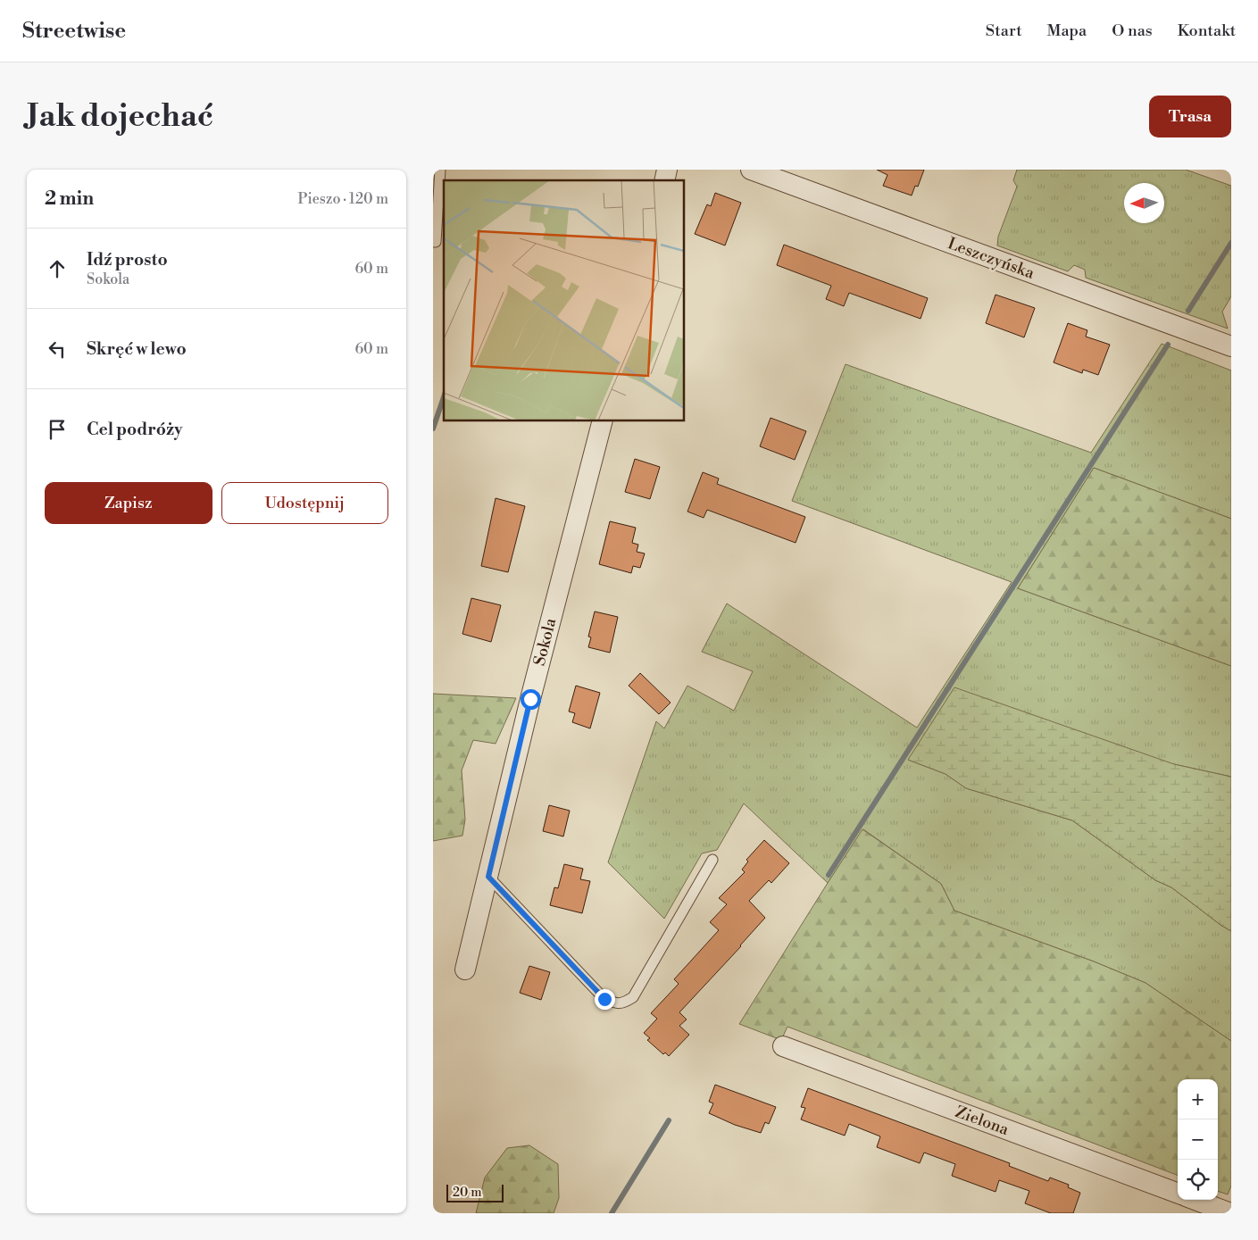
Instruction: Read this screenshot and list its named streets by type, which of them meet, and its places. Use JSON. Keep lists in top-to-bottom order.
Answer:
{
  "streets": {
    "street": ["Leszczyńska", "Sokola", "Zielona"]
  },
  "scale_bar": "20 m",
  "north": "left",
  "page": {
    "header": "Streetwise",
    "nav": [
      "Start",
      "Mapa",
      "O nas",
      "Kontakt"
    ],
    "buttons": [
      "Trasa",
      ["Zapisz", "Udostępnij"]
    ],
    "title": "Jak dojechać",
    "heading": ["2 min", "Pieszo · 120 m"],
    "list": [
      ["Idź prosto", "Sokola", "60 m"],
      ["Skręć w lewo", "60 m"],
      "Cel podróży"
    ],
    "map_buttons": ["+", "−"],
    "scale": "20 m"
  }
}
